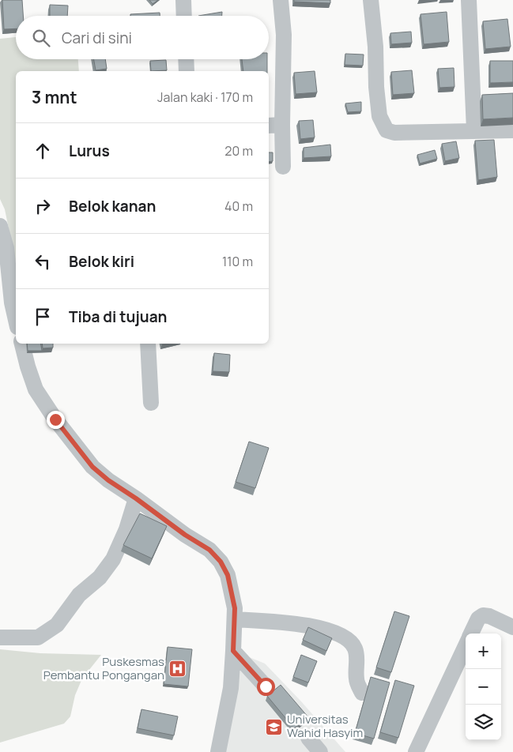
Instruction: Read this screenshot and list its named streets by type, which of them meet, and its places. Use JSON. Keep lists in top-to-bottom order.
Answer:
{
  "places": {
    "hospital": ["Puskesmas Pembantu Pongangan"],
    "school or university": ["Universitas Wahid Hasyim"]
  },
  "page": {
    "search": "Cari di sini",
    "heading": ["3 mnt", "Jalan kaki · 170 m"],
    "list": [
      ["Lurus", "20 m"],
      ["Belok kanan", "40 m"],
      ["Belok kiri", "110 m"],
      "Tiba di tujuan"
    ],
    "map_buttons": ["+", "−"]
  }
}
